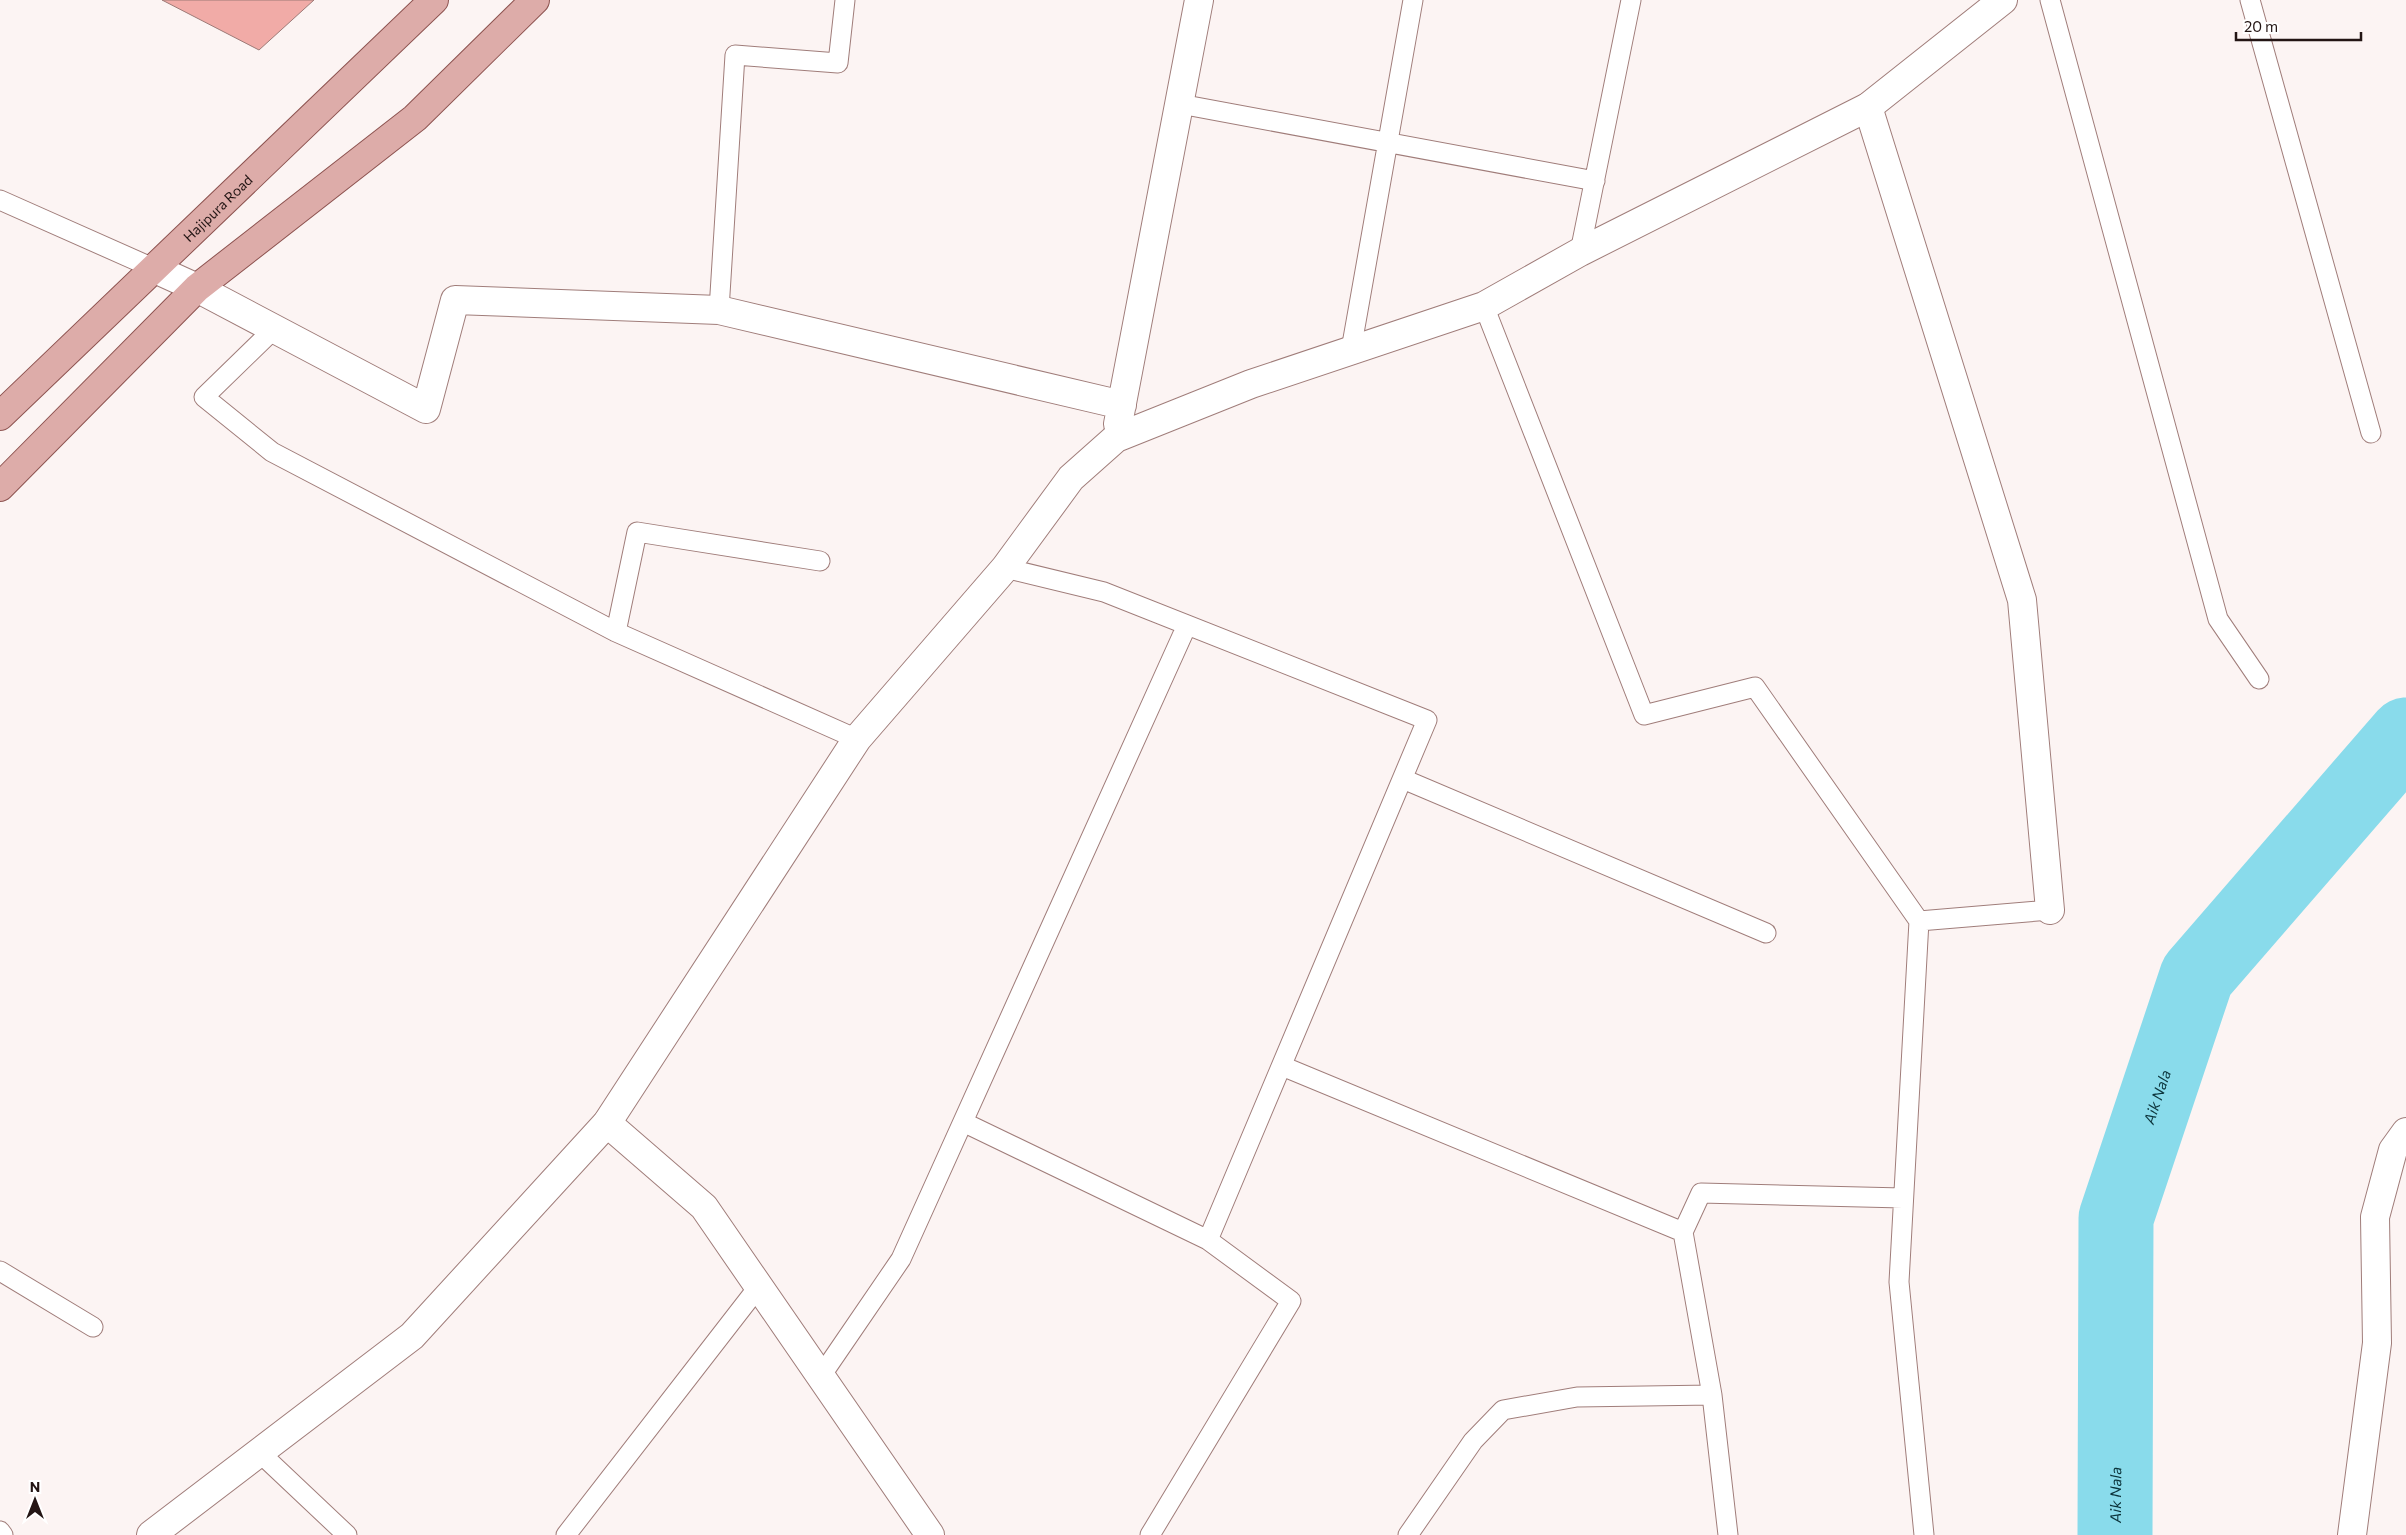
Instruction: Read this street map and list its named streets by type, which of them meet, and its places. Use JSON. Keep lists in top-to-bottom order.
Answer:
{
  "streets": {
    "main road": ["Hajipura Road"]
  },
  "water": ["Aik Nala"],
  "scale_bar": "20 m",
  "north": "top"
}
